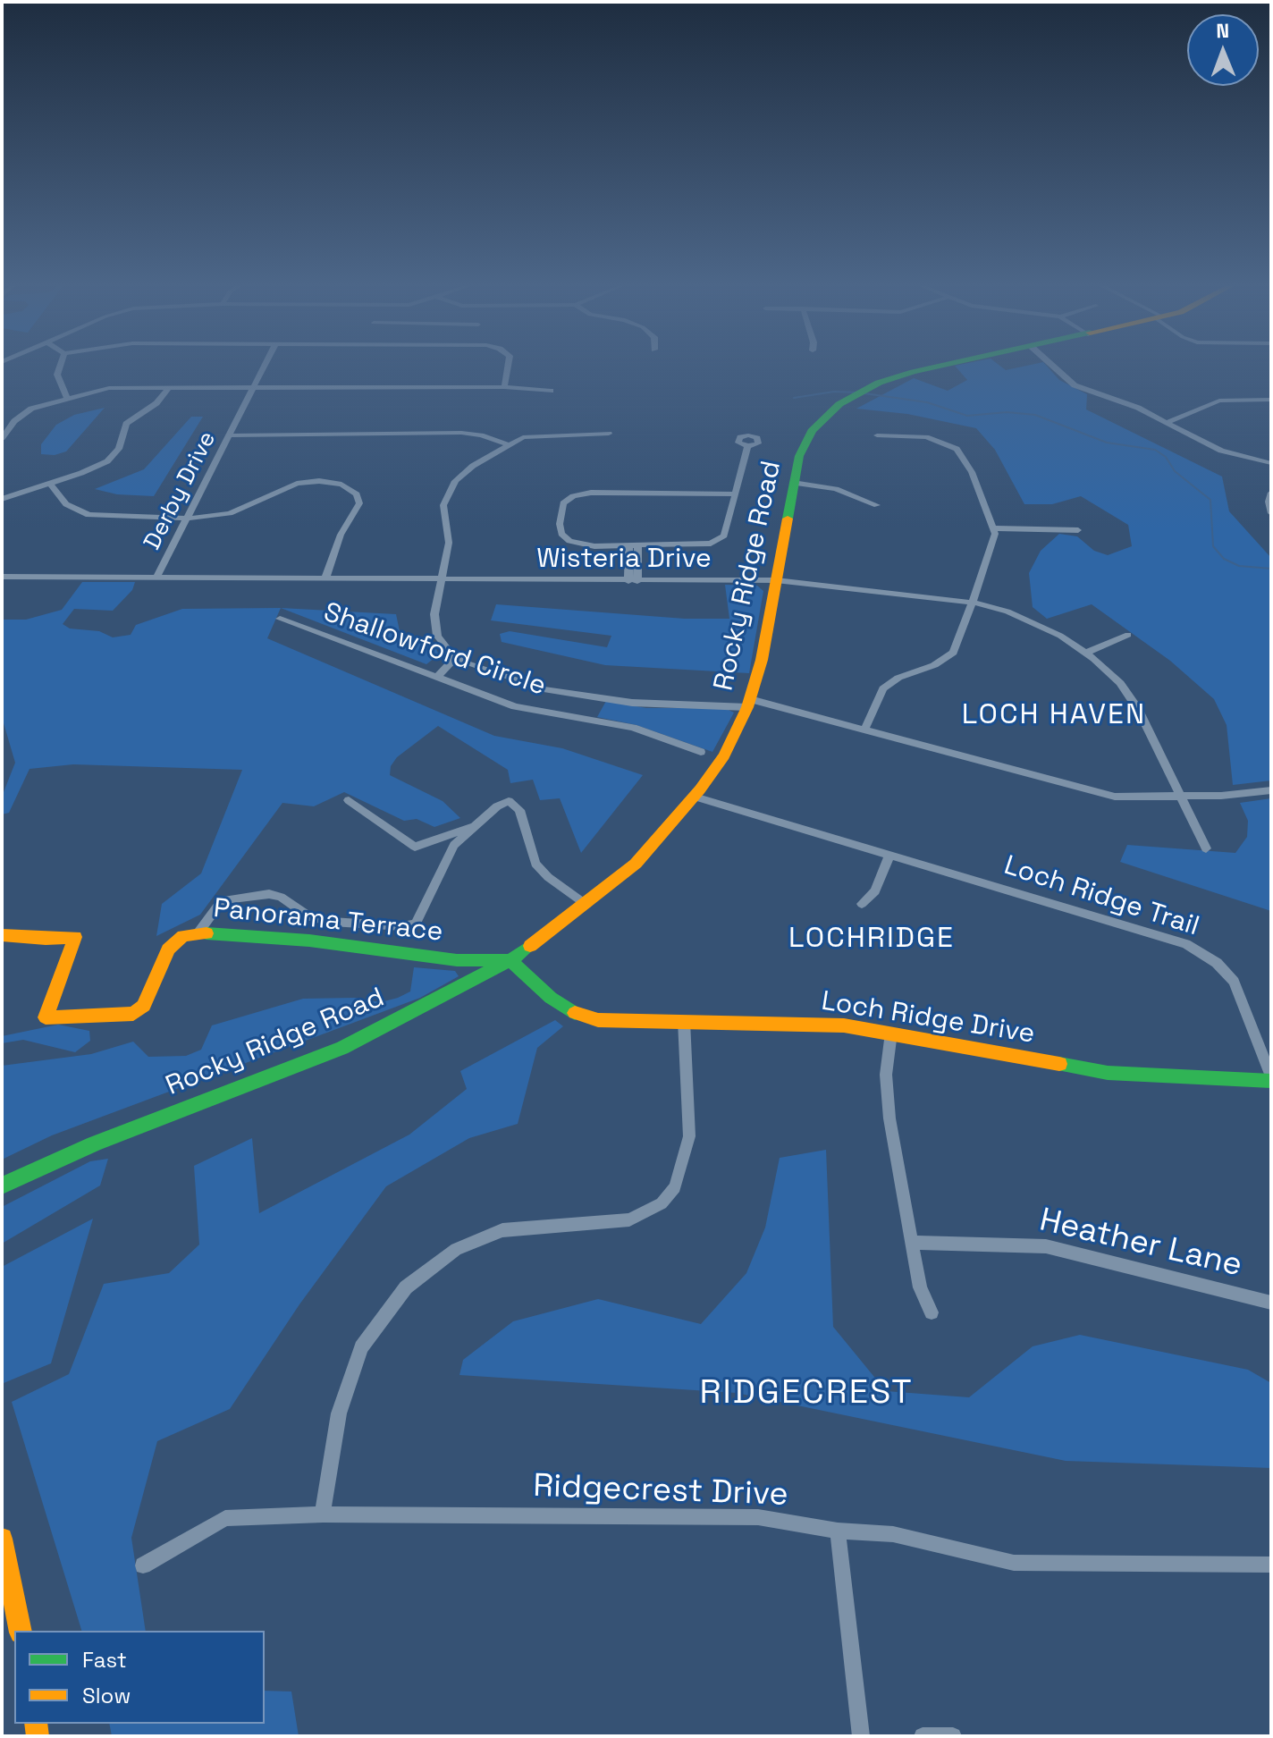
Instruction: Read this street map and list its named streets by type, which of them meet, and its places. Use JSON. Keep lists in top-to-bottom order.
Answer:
{
  "streets": {
    "main road": ["Rocky Ridge Road", "Panorama Terrace", "Loch Ridge Drive"],
    "street": [
      "Derby Drive",
      "Wisteria Drive",
      "Shallowford Circle",
      "Loch Ridge Trail",
      "Heather Lane",
      "Ridgecrest Drive"
    ]
  },
  "crossings": [
    ["Derby Drive", "Wisteria Drive"],
    ["Wisteria Drive", "Rocky Ridge Road"],
    ["Rocky Ridge Road", "Loch Ridge Trail"],
    ["Rocky Ridge Road", "Panorama Terrace"],
    ["Rocky Ridge Road", "Loch Ridge Drive"],
    ["Loch Ridge Trail", "Loch Ridge Drive"],
    ["Panorama Terrace", "Loch Ridge Drive"]
  ],
  "districts": ["LOCH HAVEN", "LOCHRIDGE", "RIDGECREST"],
  "legend": ["Fast", "Slow"],
  "north": "top"
}
